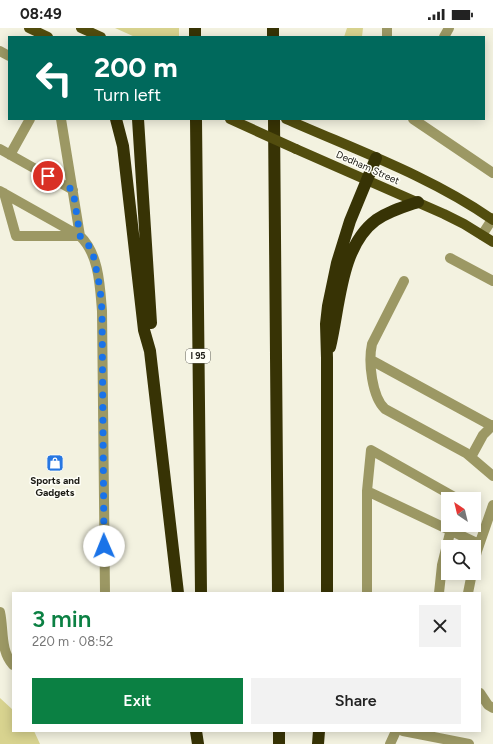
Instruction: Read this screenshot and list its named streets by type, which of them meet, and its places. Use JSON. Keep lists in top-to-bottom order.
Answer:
{
  "streets": {
    "highway": ["I 95"],
    "main road": ["Dedham Street"]
  },
  "places": {
    "shop": ["Sports and Gadgets"]
  },
  "north": "top left",
  "page": {
    "status": "08:49",
    "turn": ["200 m", "Turn left"],
    "heading": ["3 min", "220 m · 08:52"],
    "buttons": ["Exit", "Share"]
  }
}
